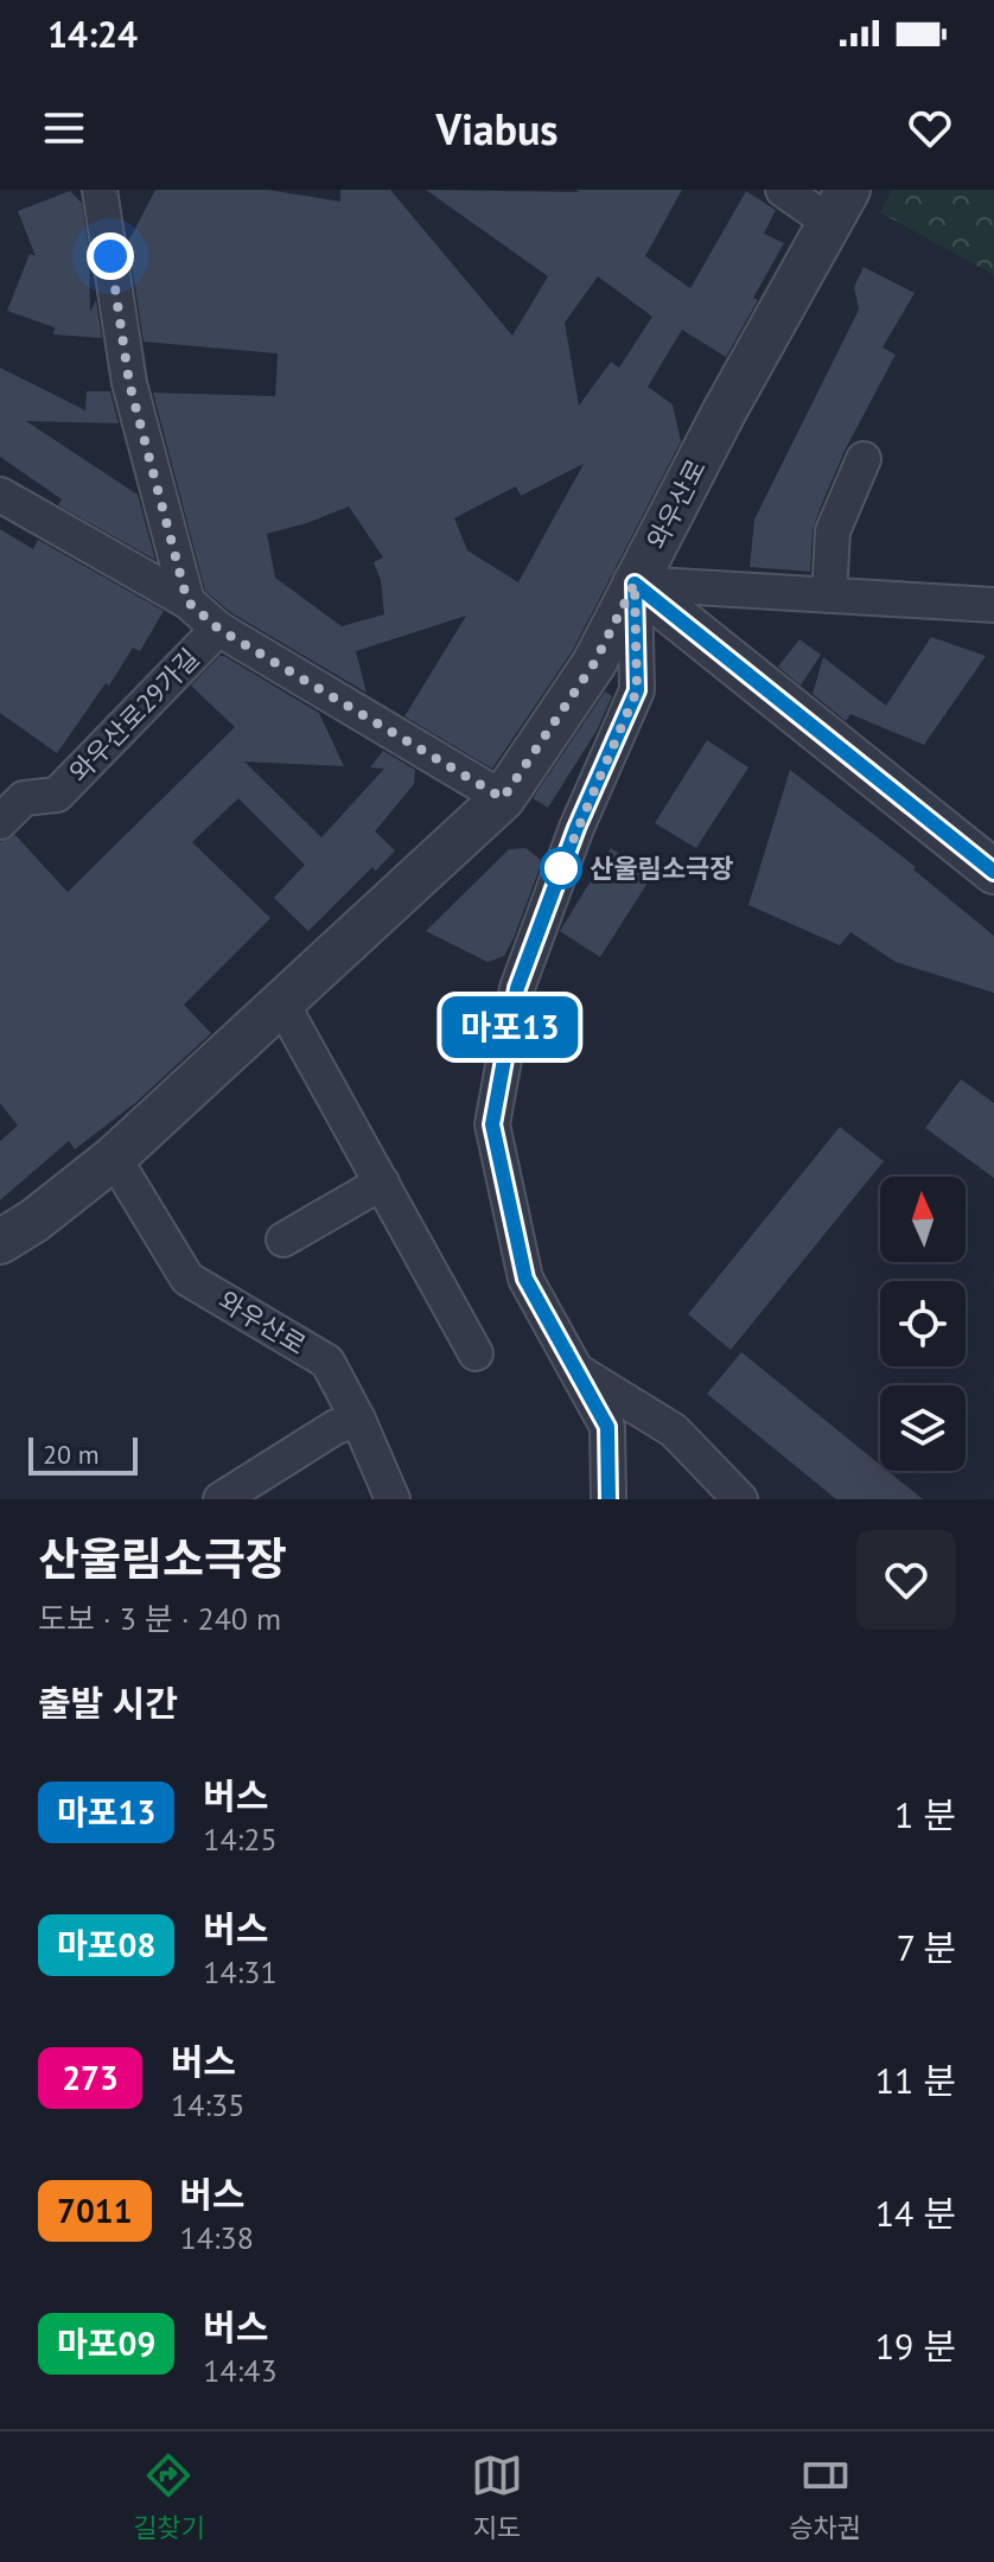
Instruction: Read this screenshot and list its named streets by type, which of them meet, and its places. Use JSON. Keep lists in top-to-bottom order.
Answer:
{
  "streets": {
    "street": ["와우산로", "와우산로29가길"]
  },
  "places": ["산울림소극장"],
  "lines": ["bus line 마포13"],
  "scale_bar": "20 m",
  "north": "top",
  "page": {
    "status": "14:24",
    "header": "Viabus",
    "on_map": "마포13",
    "scale": "20 m",
    "heading": [
      ["산울림소극장", "도보 · 3 분 · 240 m"],
      "출발 시간"
    ],
    "list": [
      {
        "mark": "마포13",
        "name": "버스",
        "note": "14:25",
        "value": "1 분"
      },
      {
        "mark": "마포08",
        "name": "버스",
        "note": "14:31",
        "value": "7 분"
      },
      {
        "mark": "273",
        "name": "버스",
        "note": "14:35",
        "value": "11 분"
      },
      {
        "mark": "7011",
        "name": "버스",
        "note": "14:38",
        "value": "14 분"
      },
      {
        "mark": "마포09",
        "name": "버스",
        "note": "14:43",
        "value": "19 분"
      }
    ],
    "tabs": ["길찾기", "지도", "승차권"]
  }
}
